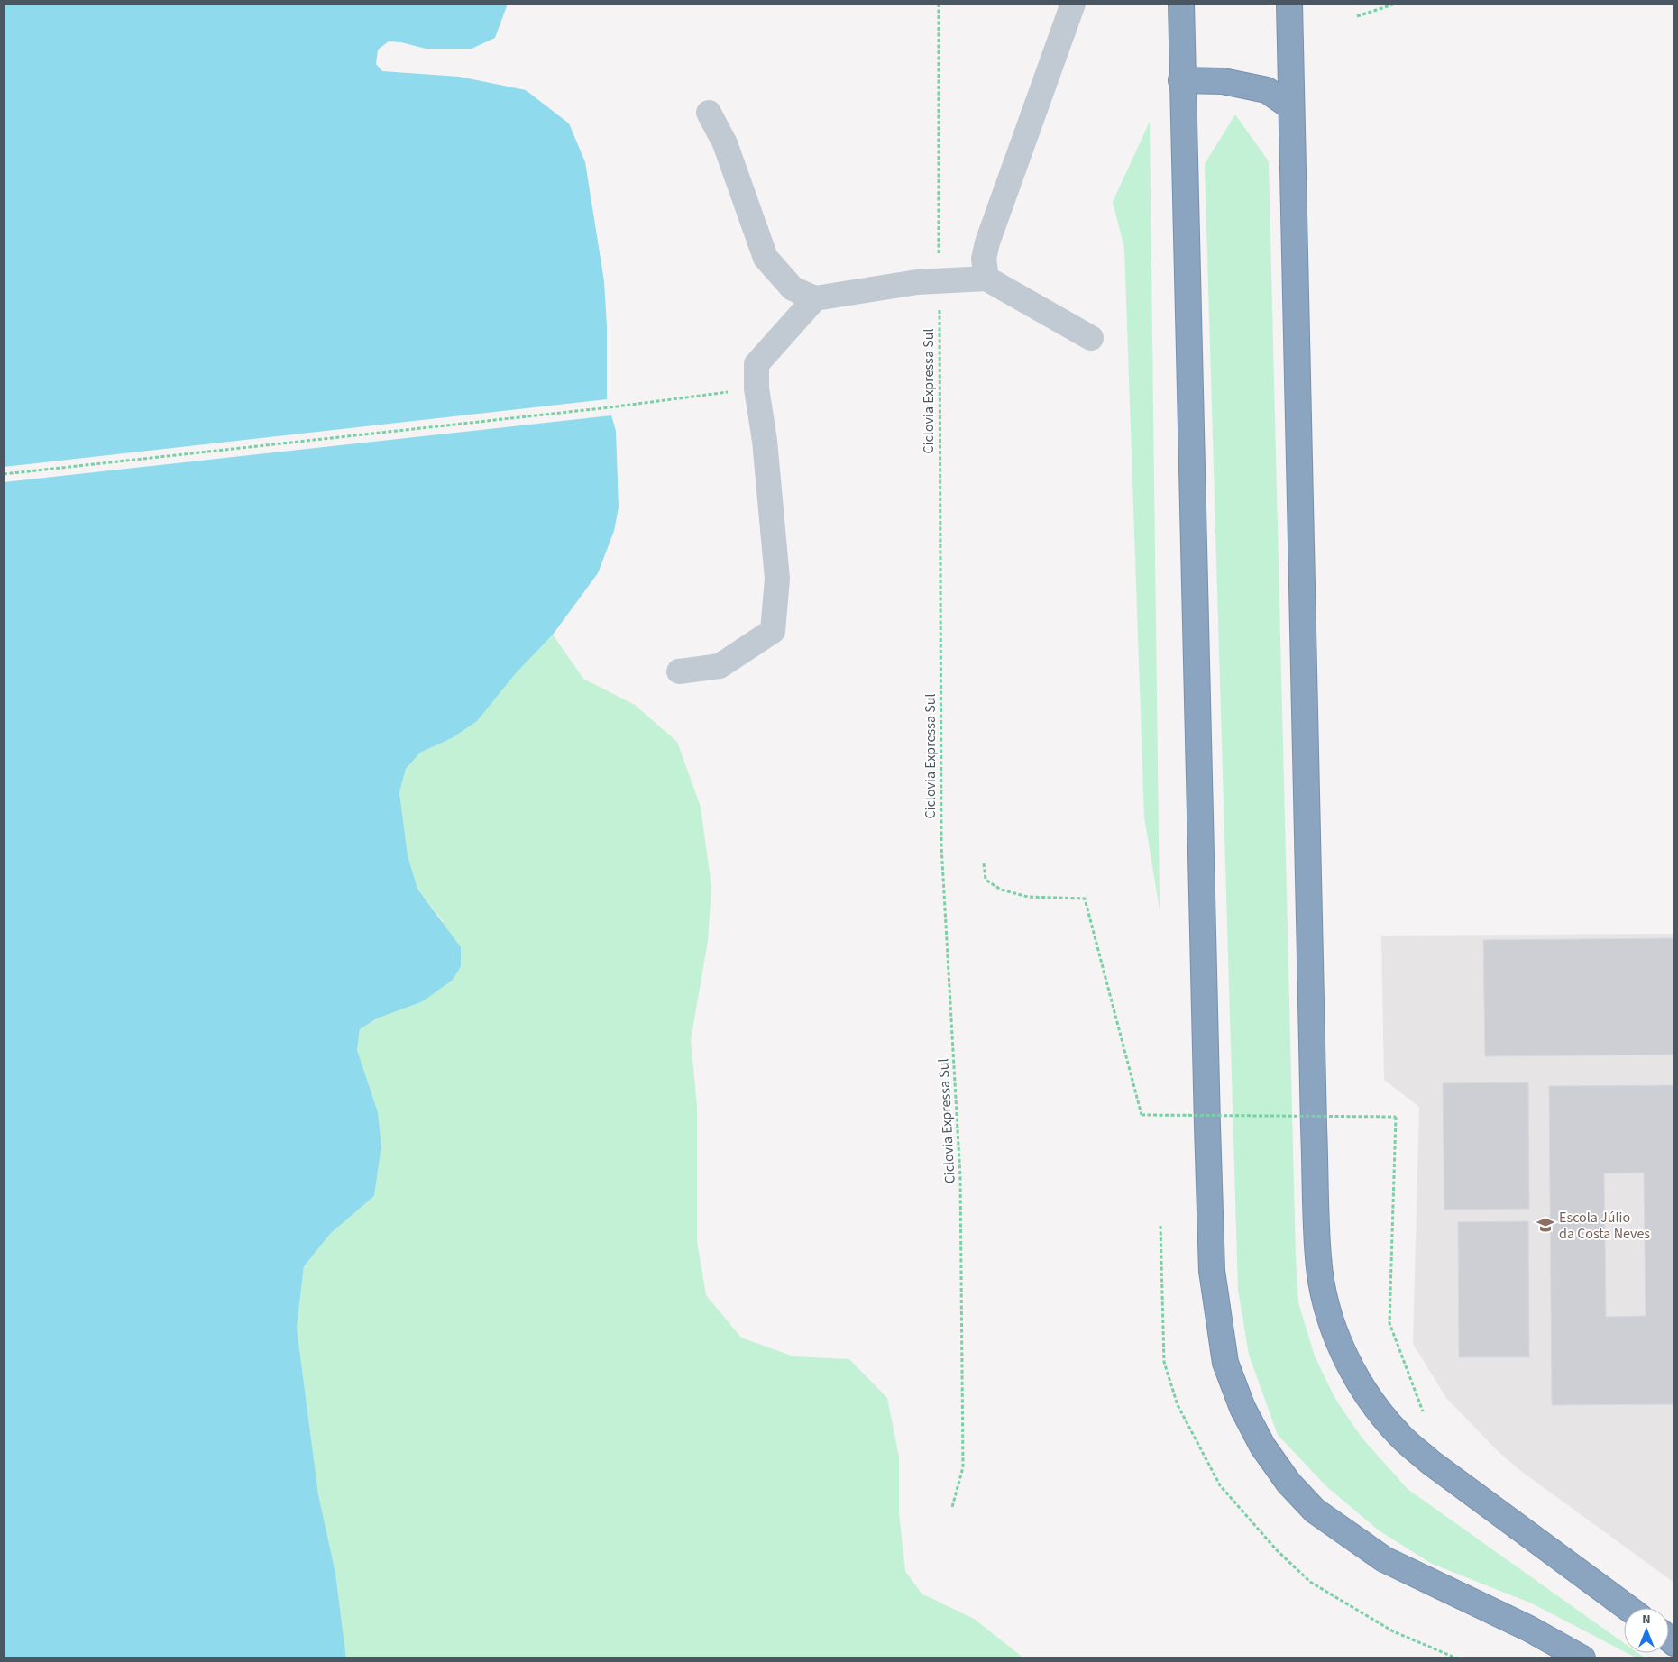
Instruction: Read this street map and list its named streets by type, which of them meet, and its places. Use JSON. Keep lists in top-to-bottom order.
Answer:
{
  "streets": {
    "path": ["Ciclovia Expressa Sul"]
  },
  "places": {
    "school or university": ["Escola Júlio da Costa Neves"]
  },
  "north": "top"
}
